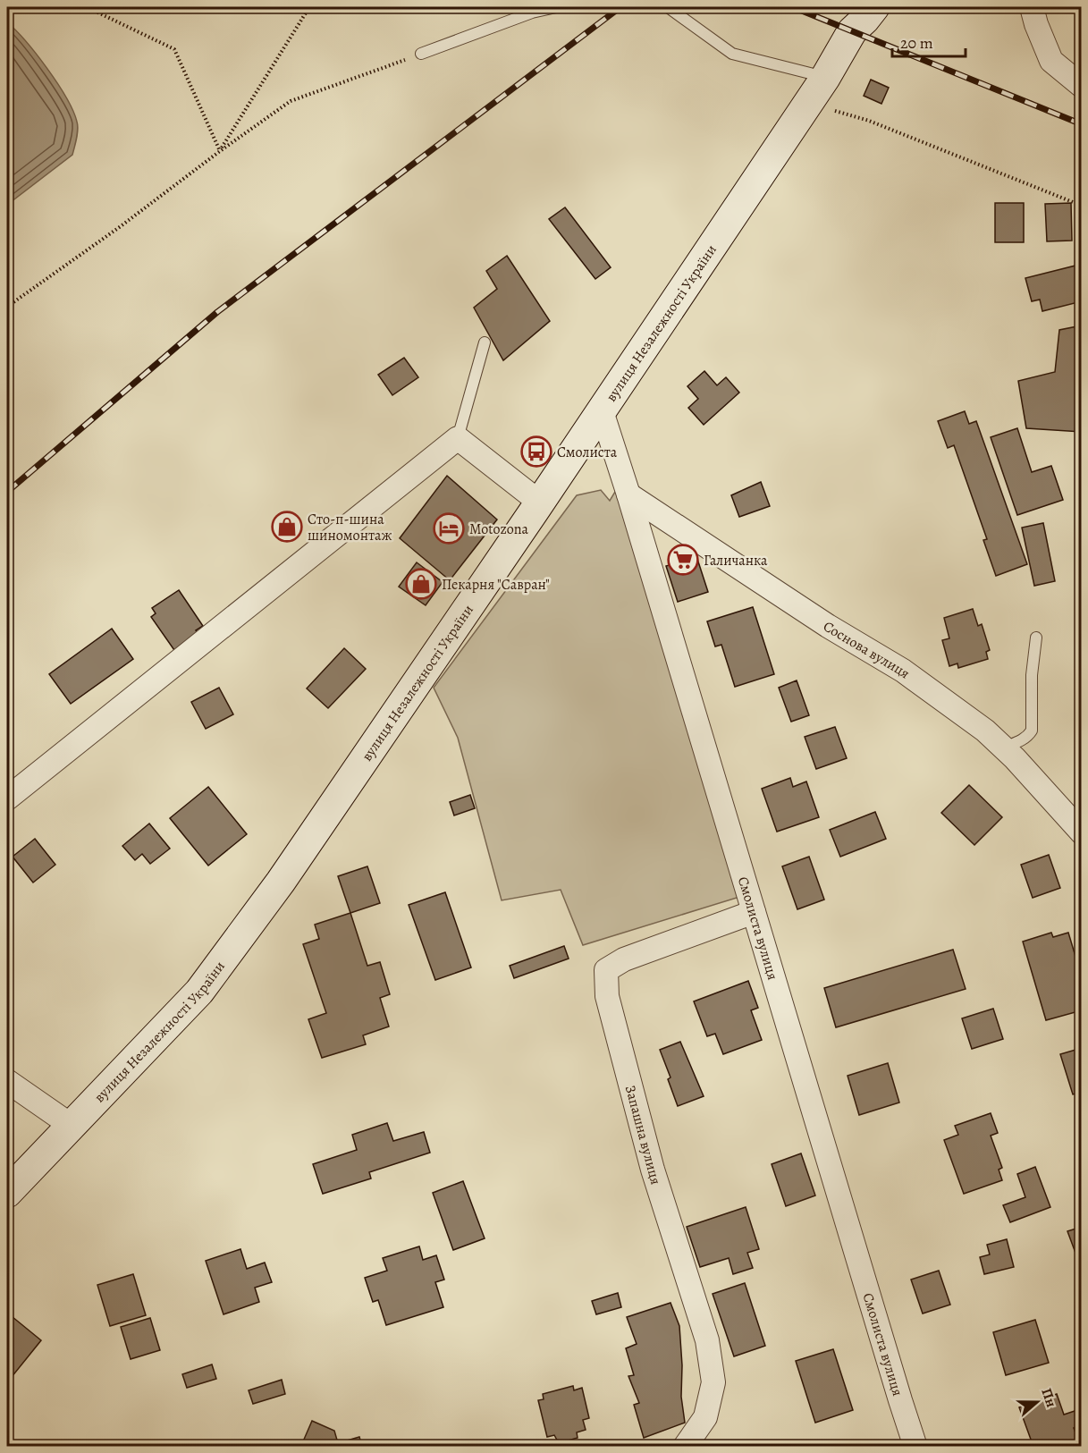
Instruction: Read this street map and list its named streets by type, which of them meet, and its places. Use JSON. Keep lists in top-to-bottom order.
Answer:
{
  "streets": {
    "main road": ["вулиця Незалежності України"],
    "street": ["Соснова вулиця", "Смолиста вулиця", "Запашна вулиця"]
  },
  "crossings": [
    ["вулиця Незалежності України", "Смолиста вулиця"],
    ["Соснова вулиця", "Смолиста вулиця"],
    ["Смолиста вулиця", "Запашна вулиця"]
  ],
  "places": {
    "bus stop": ["Смолиста"],
    "shop": ["Сто-п-шина шиномонтаж", "Пекарня \"Савран\""],
    "hotel": ["Motozona"],
    "supermarket": ["Галичанка"]
  },
  "scale_bar": "20 m",
  "north": "right"
}
